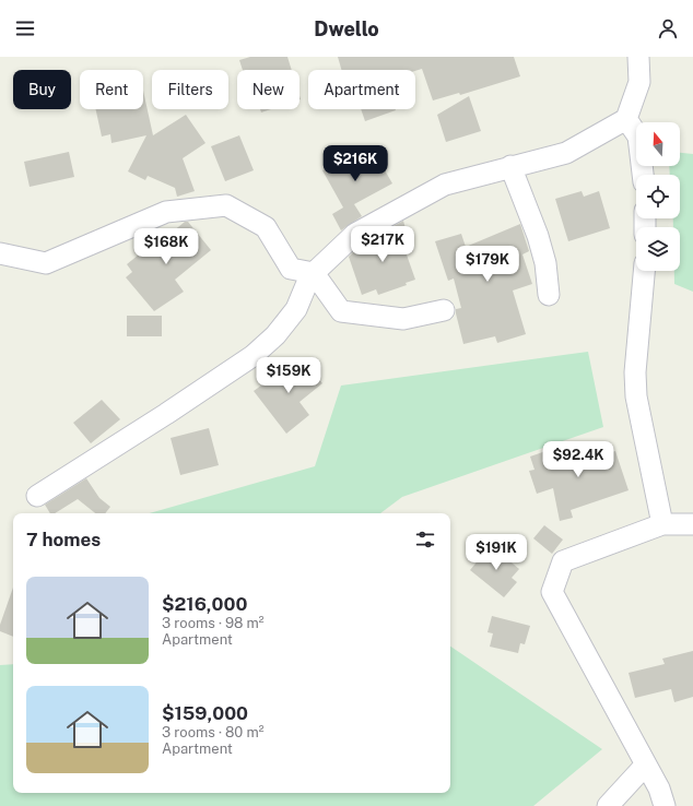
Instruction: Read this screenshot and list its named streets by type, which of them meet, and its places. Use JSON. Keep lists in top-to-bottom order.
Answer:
{
  "north": "top",
  "page": {
    "header": "Dwello",
    "chip": [
      "Buy",
      "Rent",
      "Filters",
      "New",
      "Apartment"
    ],
    "price": [
      "$216K",
      "$217K",
      "$168K",
      "$179K",
      "$159K",
      "$92.4K",
      "$191K"
    ],
    "heading": "7 homes",
    "list": [
      {
        "name": "$216,000",
        "note": "3 rooms · 98 m² · Apartment"
      },
      {
        "name": "$159,000",
        "note": "3 rooms · 80 m² · Apartment"
      }
    ]
  }
}
